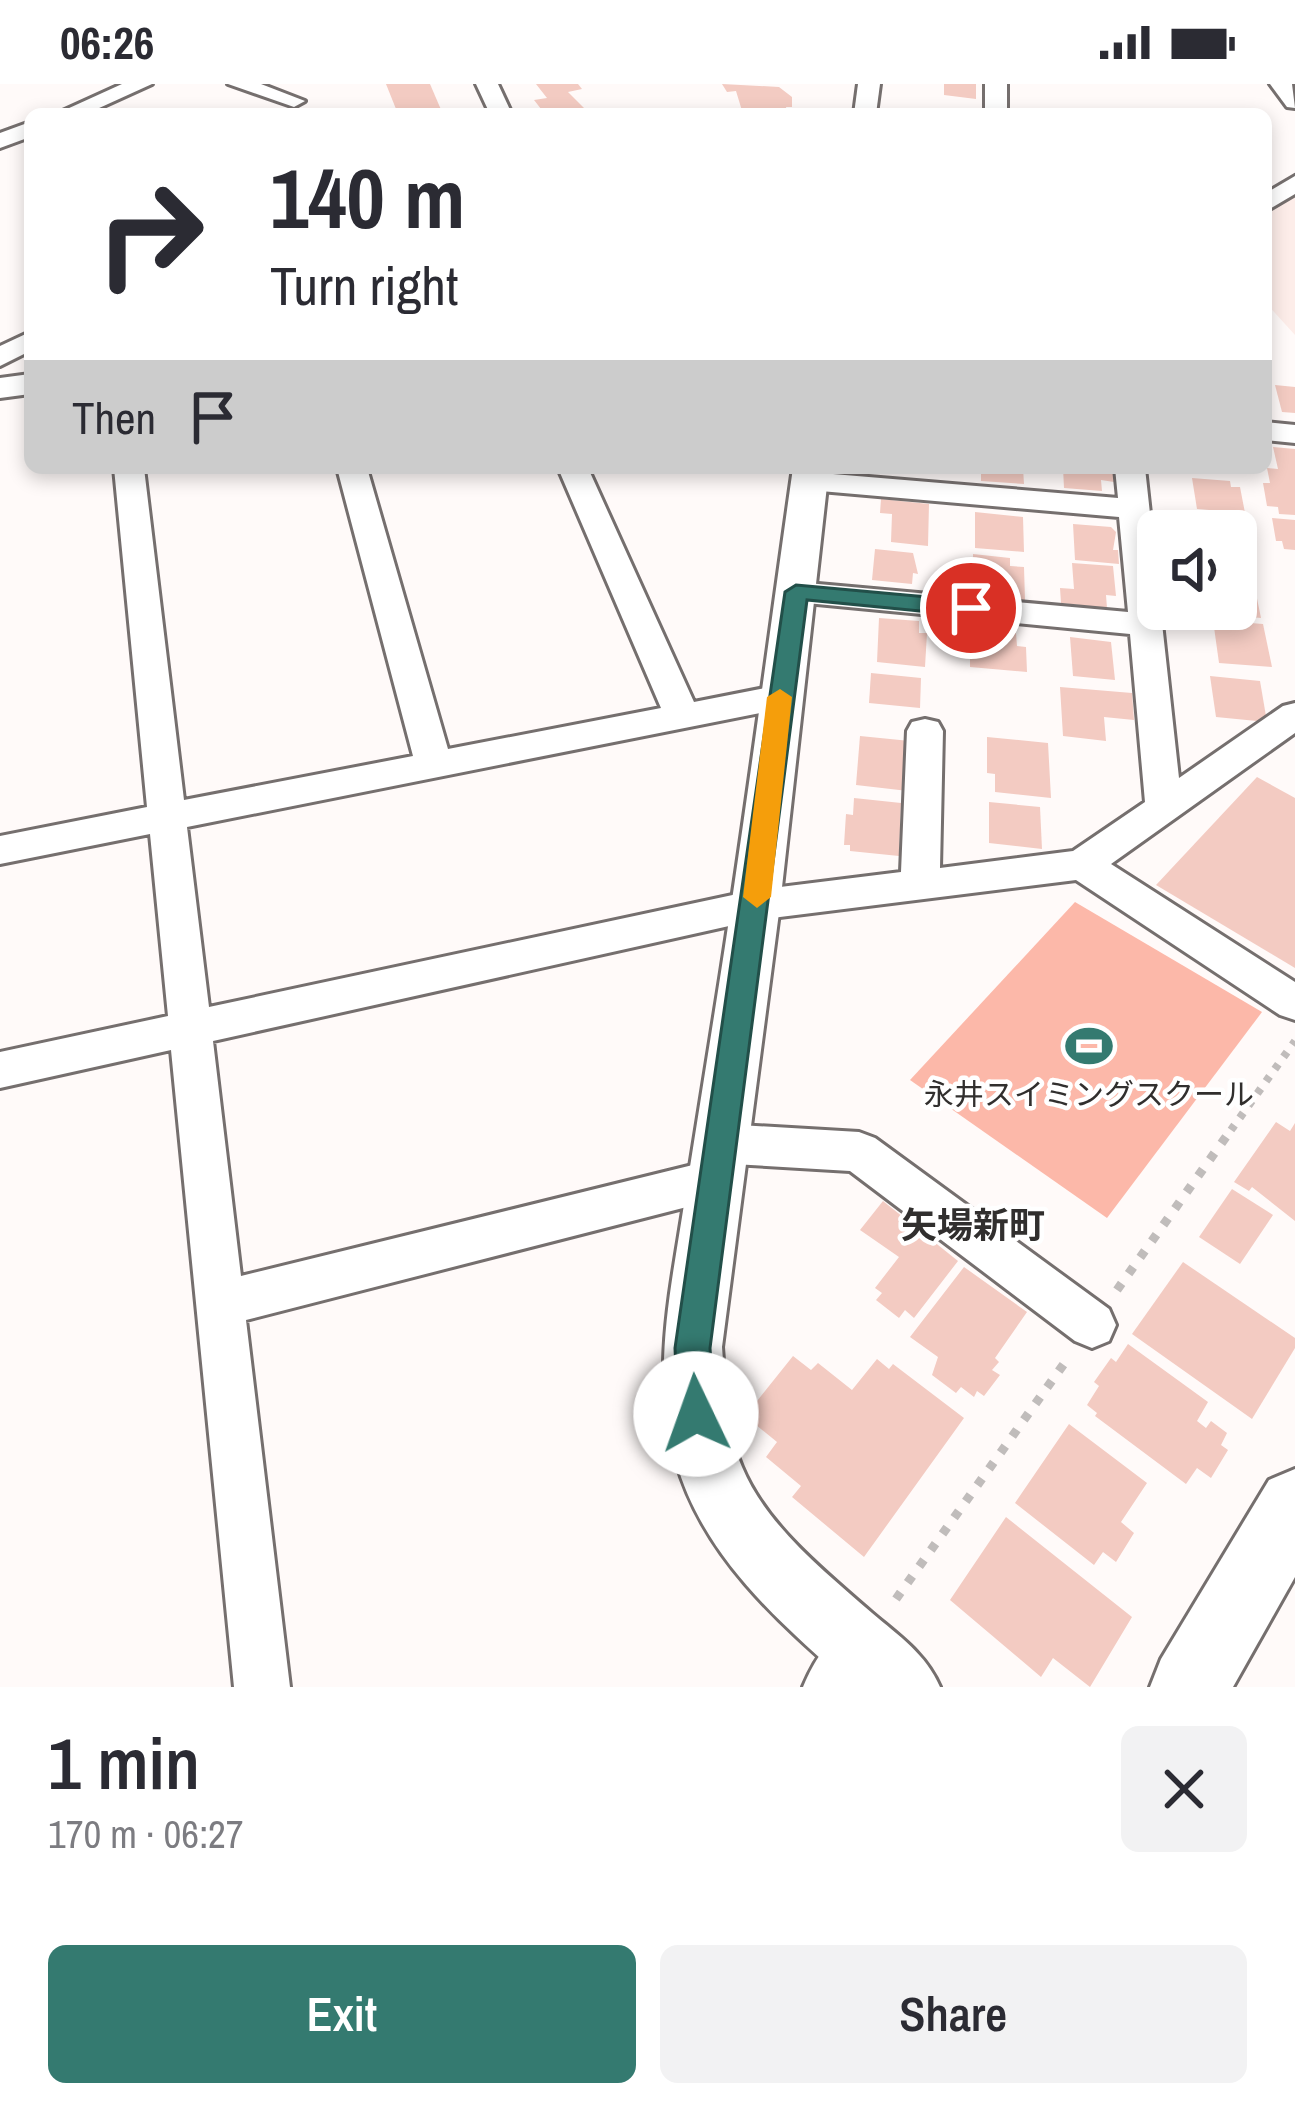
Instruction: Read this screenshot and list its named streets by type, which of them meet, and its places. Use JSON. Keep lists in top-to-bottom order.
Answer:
{
  "districts": ["矢場新町"],
  "places": {
    "sports": ["永井スイミングスクール"]
  },
  "page": {
    "status": "06:26",
    "turn": ["140 m", "Turn right"],
    "then": "Then",
    "heading": ["1 min", "170 m · 06:27"],
    "buttons": ["Exit", "Share"]
  }
}
